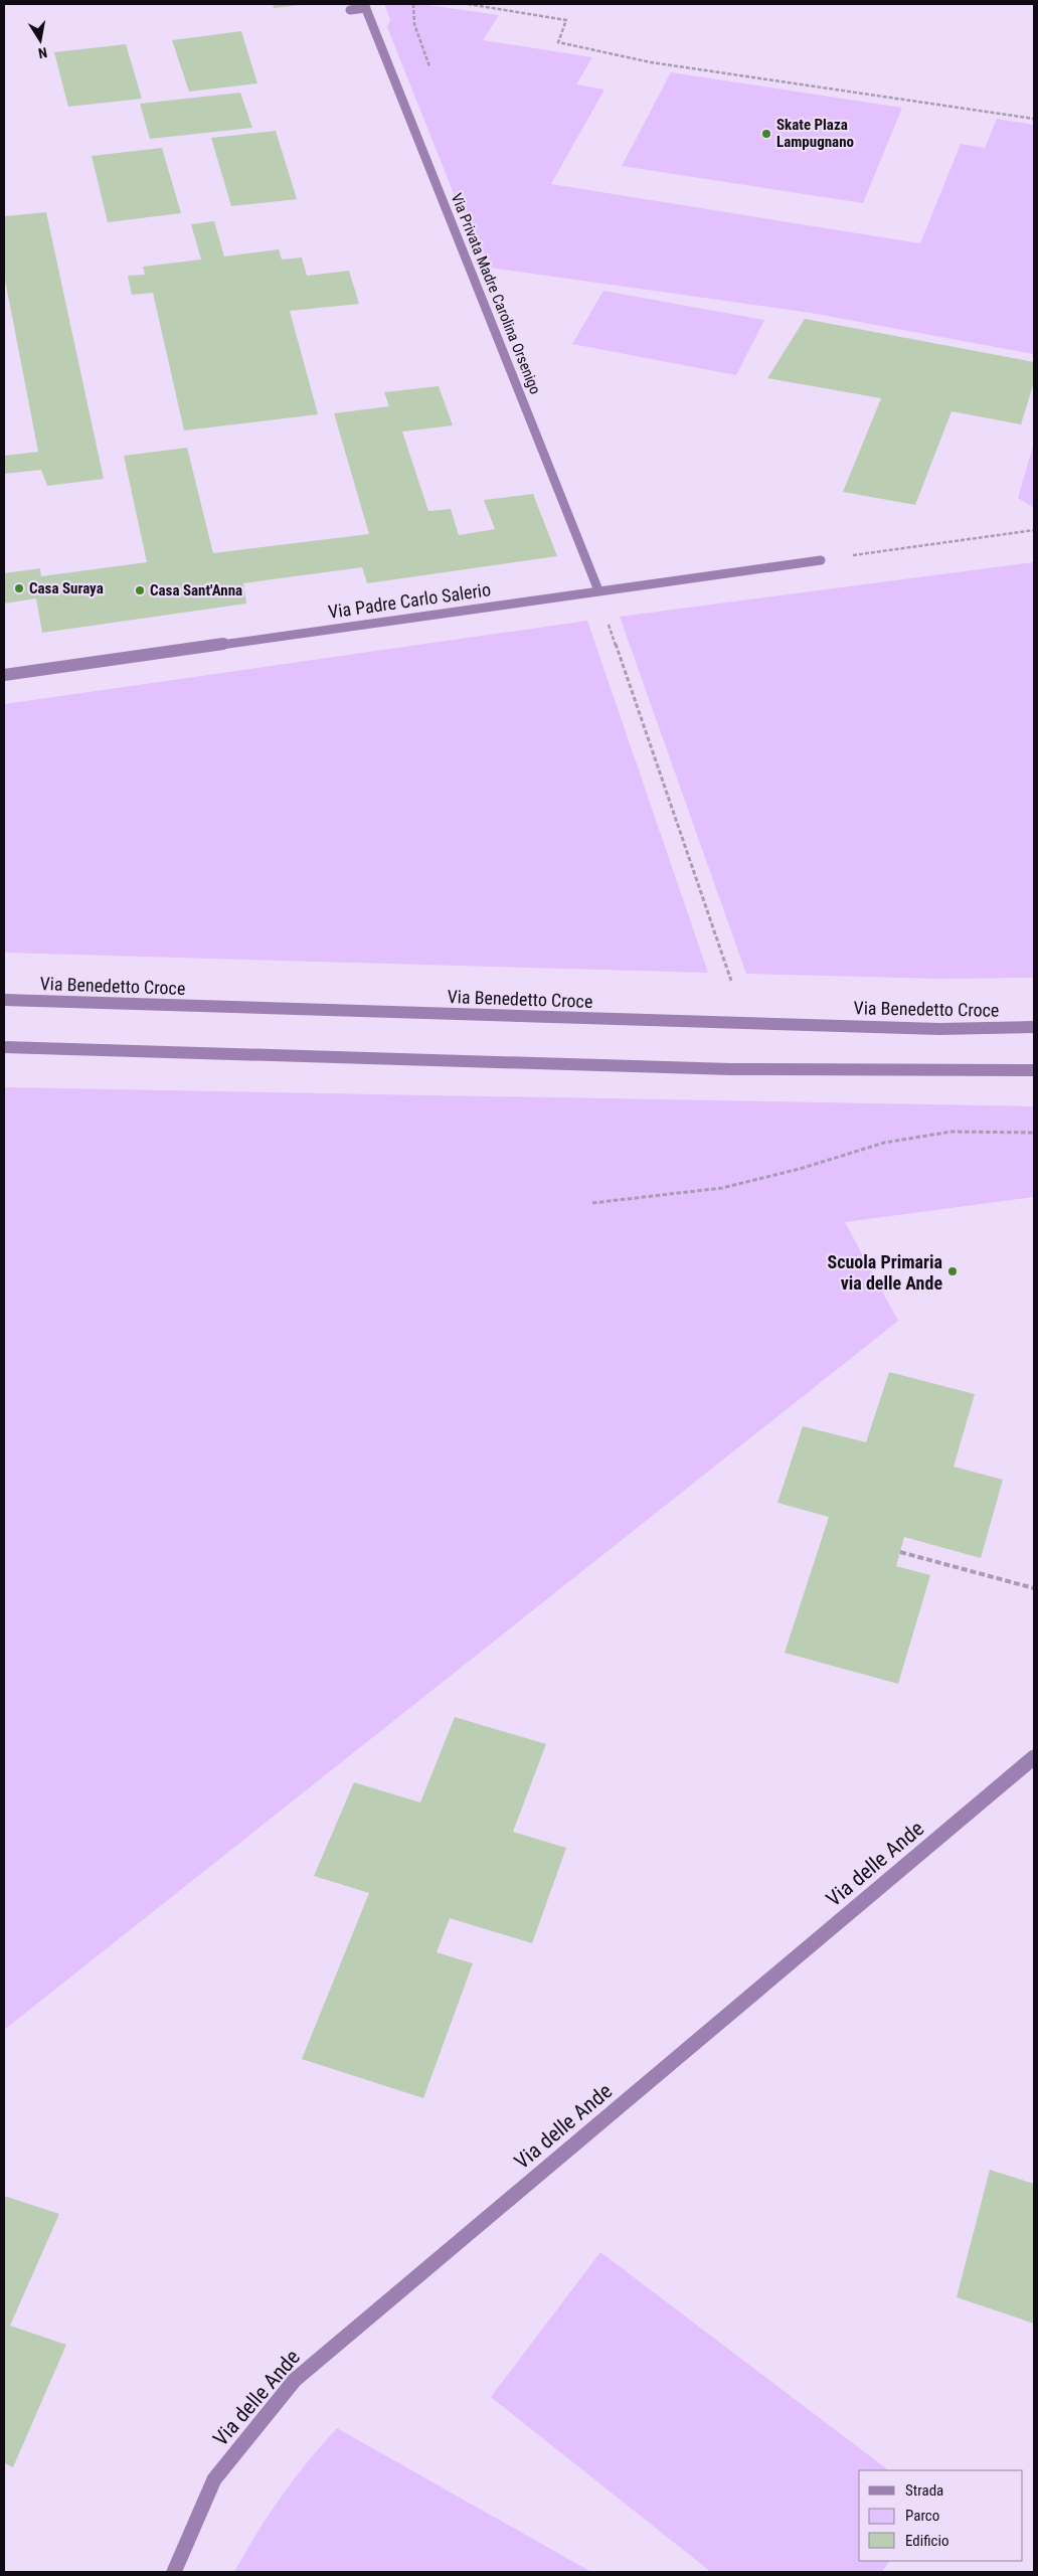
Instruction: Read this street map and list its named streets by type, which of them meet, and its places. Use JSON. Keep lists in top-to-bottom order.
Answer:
{
  "streets": {
    "street": [
      "Via Privata Madre Carolina Orsenigo",
      "Via Padre Carlo Salerio",
      "Via Benedetto Croce",
      "Via delle Ande"
    ]
  },
  "crossings": [
    ["Via Privata Madre Carolina Orsenigo", "Via Padre Carlo Salerio"]
  ],
  "places": [
    "Skate Plaza Lampugnano",
    "Casa Suraya",
    "Casa Sant'Anna",
    "Scuola Primaria via delle Ande"
  ],
  "legend": ["Strada", "Parco", "Edificio"],
  "north": "bottom"
}
